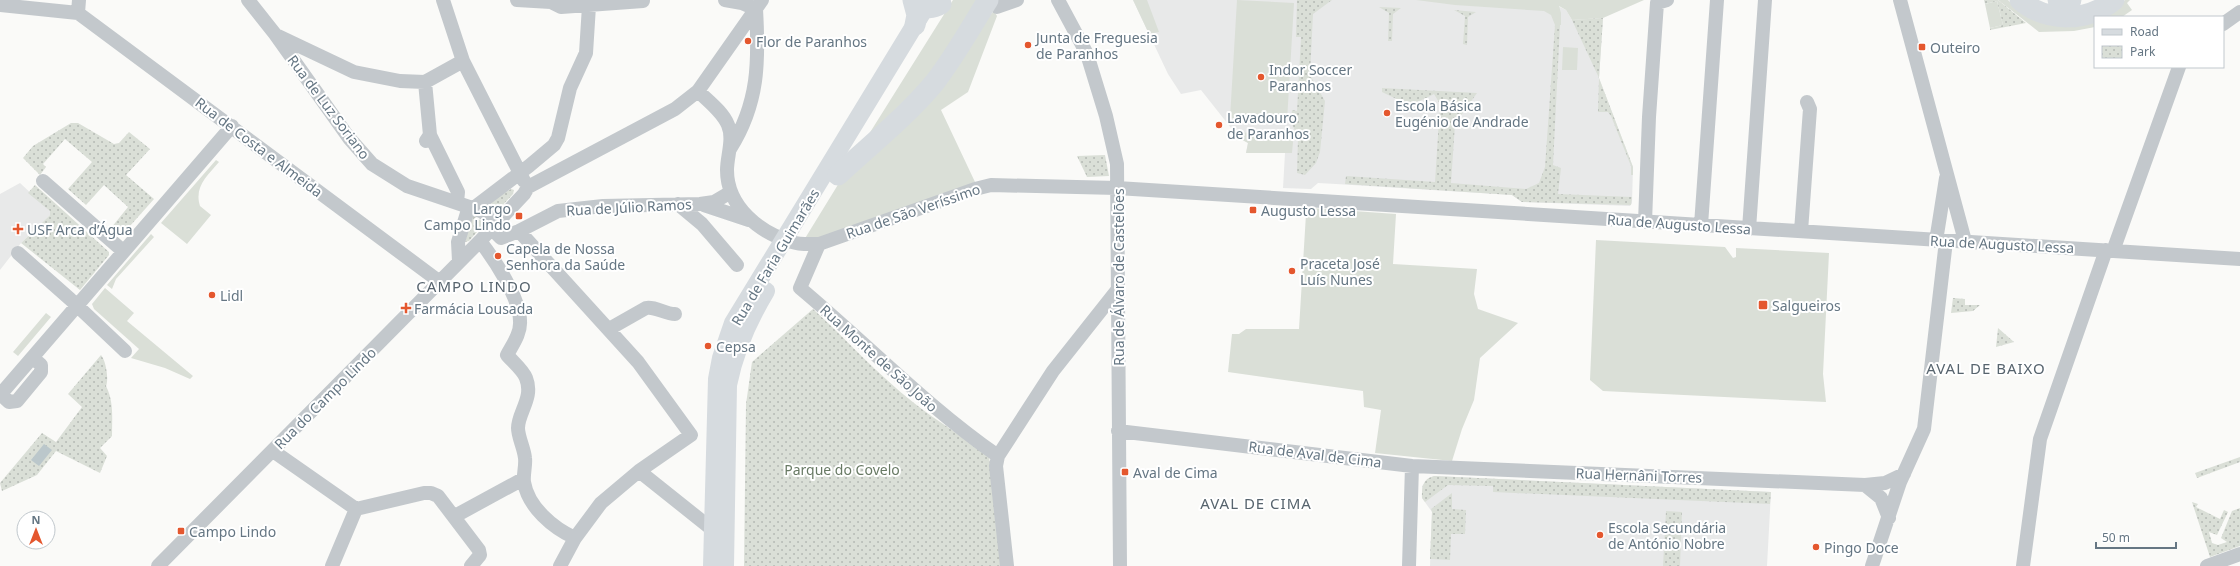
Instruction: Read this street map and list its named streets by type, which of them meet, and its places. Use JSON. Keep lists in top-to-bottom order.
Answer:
{
  "streets": {
    "main road": ["Rua de Faria Guimarães"],
    "street": [
      "Rua de Luz Soriano",
      "Rua de Costa e Almeida",
      "Rua de Júlio Ramos",
      "Rua de São Veríssimo",
      "Rua de Augusto Lessa",
      "Rua de Álvaro de Castelões",
      "Rua Monte de São João",
      "Rua do Campo Lindo",
      "Rua de Aval de Cima",
      "Rua Hernâni Torres"
    ]
  },
  "crossings": [
    ["Rua de Luz Soriano", "Rua do Campo Lindo"],
    ["Rua de Costa e Almeida", "Rua do Campo Lindo"],
    ["Rua de Júlio Ramos", "Rua de São Veríssimo"],
    ["Rua de São Veríssimo", "Rua de Augusto Lessa"],
    ["Rua de São Veríssimo", "Rua de Álvaro de Castelões"],
    ["Rua de São Veríssimo", "Rua Monte de São João"],
    ["Rua de Augusto Lessa", "Rua de Álvaro de Castelões"],
    ["Rua de Álvaro de Castelões", "Rua de Aval de Cima"],
    ["Rua de Aval de Cima", "Rua Hernâni Torres"]
  ],
  "districts": ["CAMPO LINDO", "AVAL DE BAIXO", "AVAL DE CIMA"],
  "parks": ["Parque do Covelo"],
  "places": {
    "other": [
      "Flor de Paranhos",
      "Junta de Freguesia de Paranhos",
      "Indor Soccer Paranhos",
      "Escola Básica Eugénio de Andrade",
      "Lavadouro de Paranhos",
      "Capela de Nossa Senhora da Saúde",
      "Praceta José Luís Nunes",
      "Lidl",
      "Cepsa",
      "Escola Secundária de António Nobre",
      "Pingo Doce"
    ],
    "transit": [
      "Outeiro",
      "Augusto Lessa",
      "Largo Campo Lindo",
      "Salgueiros",
      "Aval de Cima",
      "Campo Lindo"
    ],
    "health": ["USF Arca d’Água", "Farmácia Lousada"]
  },
  "legend": ["Road", "Park"],
  "scale_bar": "50 m",
  "north": "top"
}
